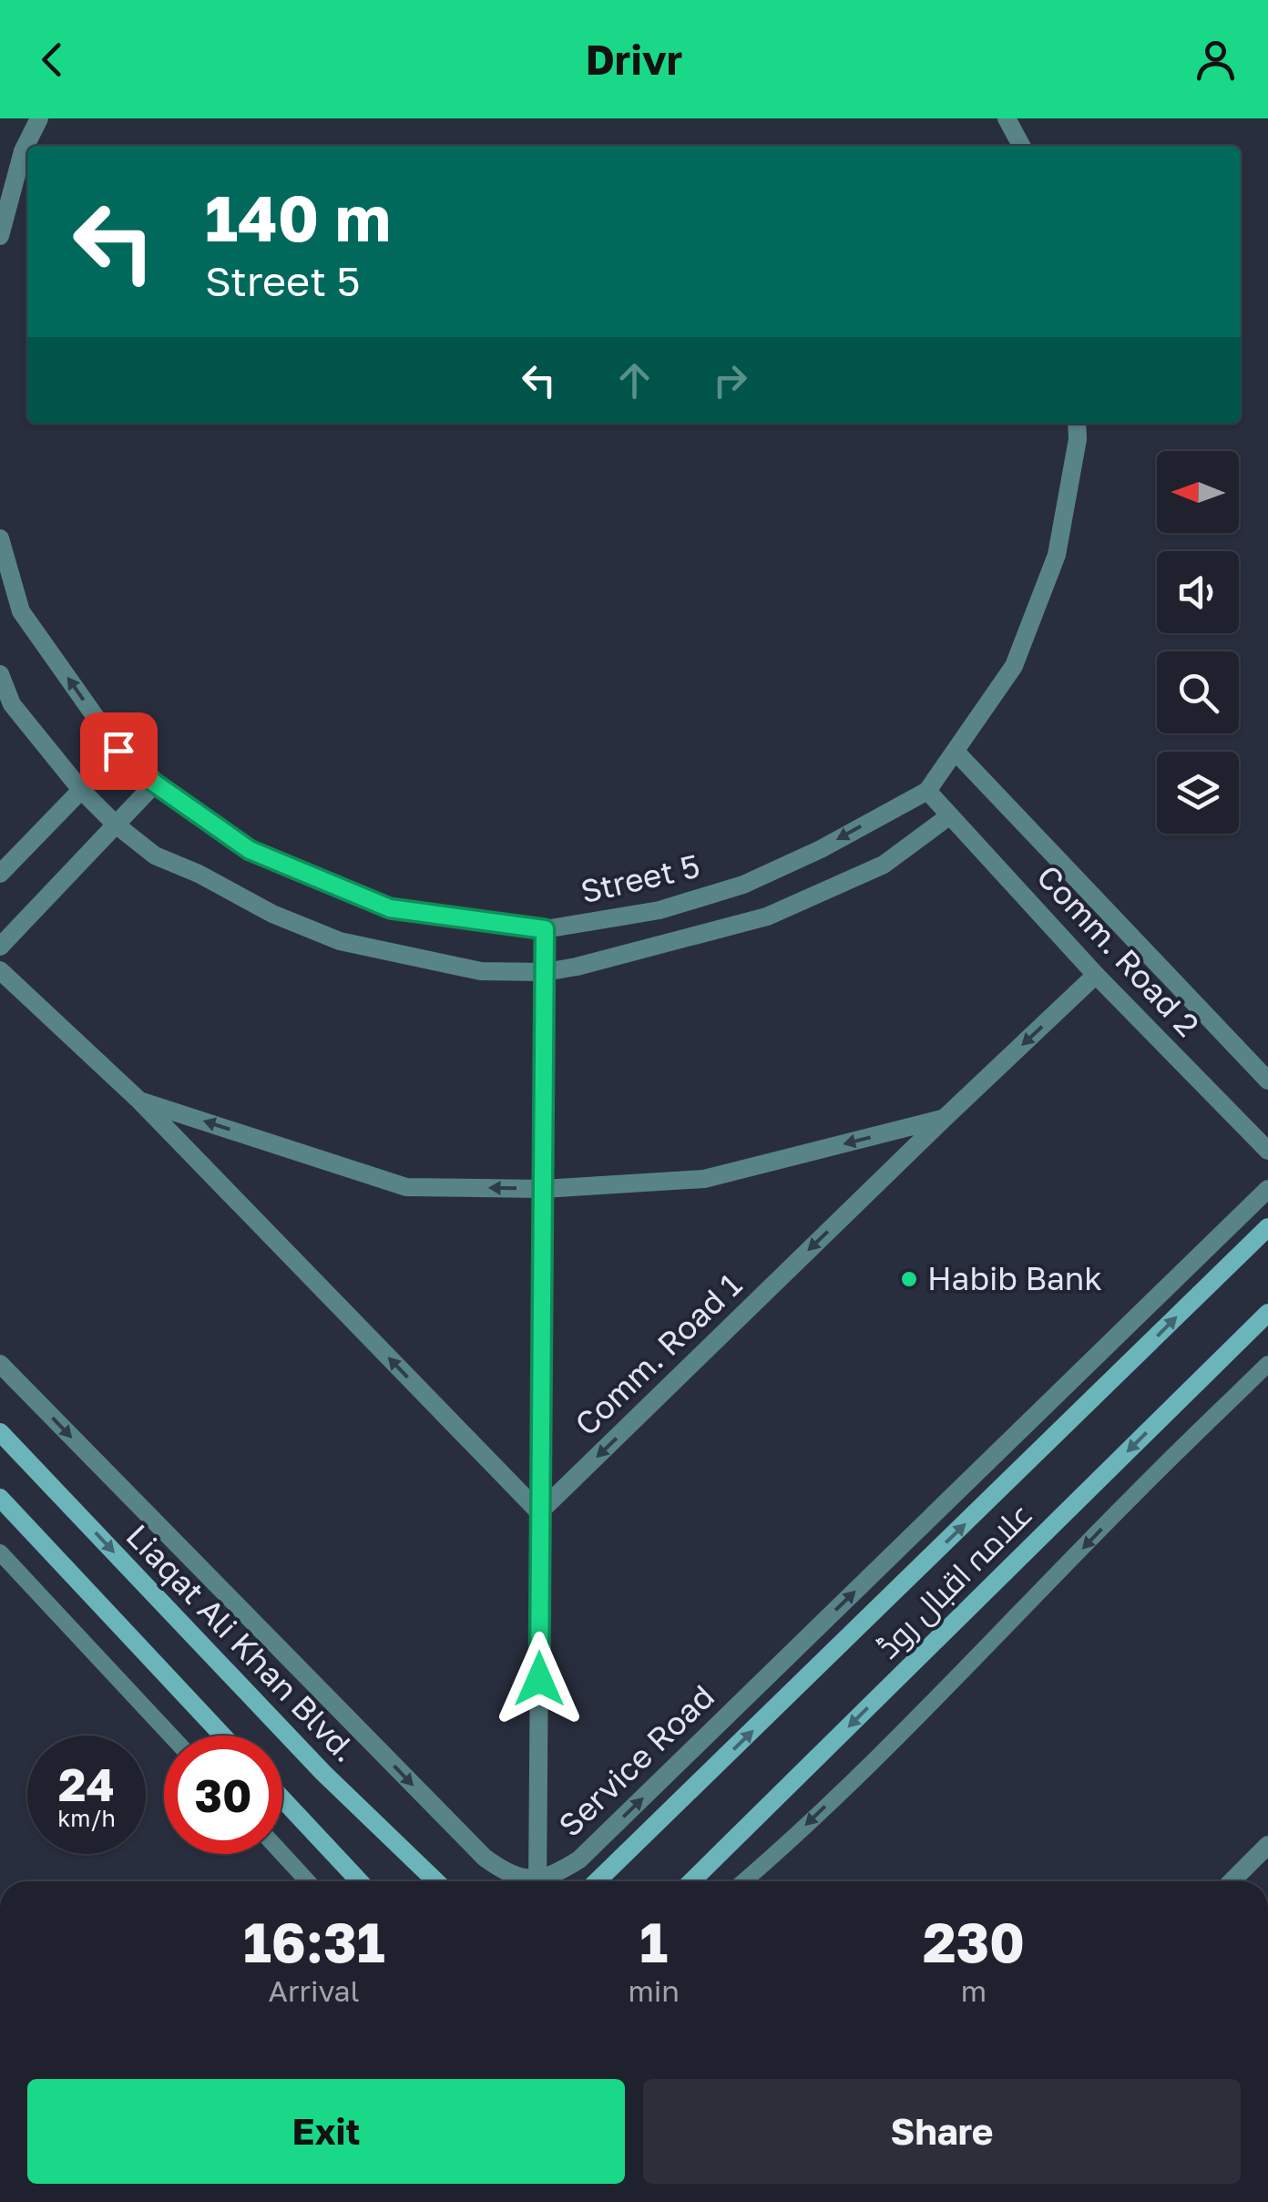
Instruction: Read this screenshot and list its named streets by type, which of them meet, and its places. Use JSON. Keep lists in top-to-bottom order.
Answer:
{
  "streets": {
    "main road": ["علامہ اقبال روڈ", "Liaqat Ali Khan Blvd."],
    "street": [
      "Street 5",
      "Comm. Road 2",
      "Comm. Road 1",
      "Service Road"
    ]
  },
  "crossings": [
    ["Street 5", "Comm. Road 2"],
    ["Comm. Road 2", "Comm. Road 1"]
  ],
  "one_way": ["Comm. Road 1", "Service Road"],
  "places": ["Habib Bank"],
  "north": "left",
  "page": {
    "header": "Drivr",
    "turn": ["140 m", "Street 5"],
    "speed": "24 km/h",
    "limit": "30",
    "eta": [
      "16:31",
      "Arrival",
      "1",
      "min",
      "230",
      "m"
    ],
    "buttons": ["Exit", "Share"]
  }
}
